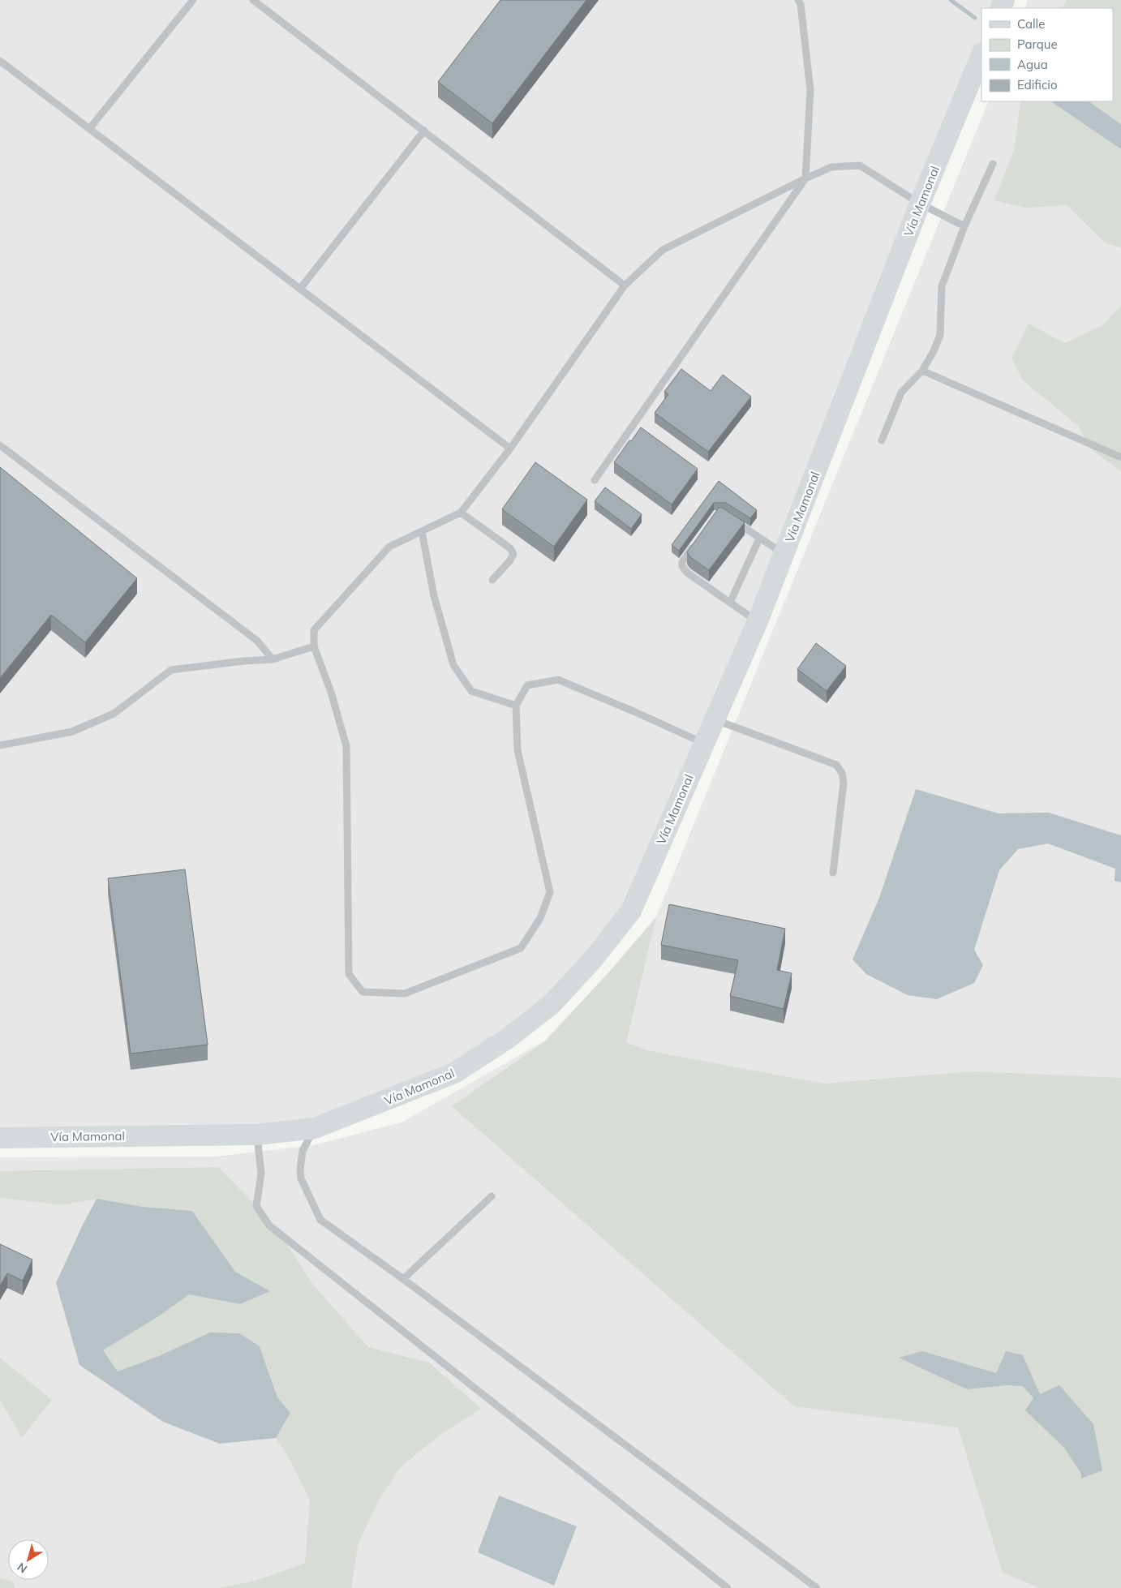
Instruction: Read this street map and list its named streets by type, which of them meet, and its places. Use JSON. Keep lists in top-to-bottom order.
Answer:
{
  "streets": {
    "street": ["Vía Mamonal"]
  },
  "legend": [
    "Calle",
    "Parque",
    "Agua",
    "Edificio"
  ],
  "north": "bottom left"
}
